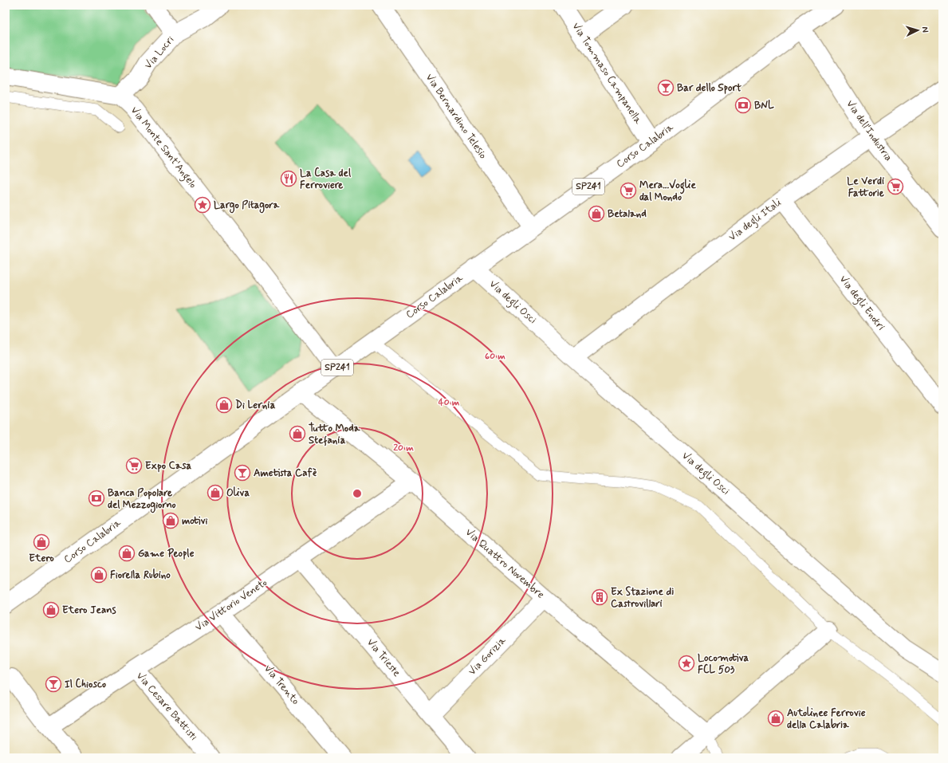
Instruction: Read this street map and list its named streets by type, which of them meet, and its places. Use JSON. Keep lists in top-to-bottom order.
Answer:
{
  "streets": {
    "street": [
      "Via Locri",
      "Via Tommaso Campanella",
      "Via Bernardino Telesio",
      "Via dell'Industria",
      "Corso Calabria",
      "Via Monte Sant'Angelo",
      "SP241",
      "Via degli Itali",
      "Via degli Osci",
      "Via degli Enotri",
      "Via Quattro Novembre",
      "Via Vittorio Veneto",
      "Via Gorizia",
      "Via Trieste",
      "Via Trento",
      "Via Cesare Battisti"
    ]
  },
  "crossings": [
    ["Via Locri", "Via Monte Sant'Angelo"],
    ["Via Tommaso Campanella", "Corso Calabria"],
    ["Via Bernardino Telesio", "Corso Calabria"],
    ["Via dell'Industria", "Corso Calabria"],
    ["Via dell'Industria", "Via degli Itali"],
    ["Corso Calabria", "Via Monte Sant'Angelo"],
    ["Corso Calabria", "Via degli Osci"],
    ["Corso Calabria", "Via Quattro Novembre"],
    ["Via degli Itali", "Via degli Osci"],
    ["Via degli Itali", "Via degli Enotri"],
    ["Via Quattro Novembre", "Via Vittorio Veneto"],
    ["Via Quattro Novembre", "Via Gorizia"],
    ["Via Vittorio Veneto", "Via Trieste"],
    ["Via Vittorio Veneto", "Via Trento"],
    ["Via Vittorio Veneto", "Via Cesare Battisti"],
    ["Via Gorizia", "Via Trieste"]
  ],
  "places": {
    "bar": ["Bar dello Sport", "Ametista Cafè", "Il Chiosco"],
    "bank": ["BNL", "Banca Popolare del Mezzogiorno"],
    "restaurant": ["La Casa del Ferroviere"],
    "supermarket": ["Le Verdi Fattorie", "Mera...Voglie dal Mondo", "Expo Casa"],
    "place": ["Largo Pitagora", "Locomotiva FCL 503"],
    "shop": [
      "Betaland",
      "Di Lernia",
      "Tutto Moda Stefania",
      "Oliva",
      "motivi",
      "Etero",
      "Game People",
      "Fiorella Rubino",
      "Etero Jeans",
      "Autolinee Ferrovie della Calabria"
    ],
    "building": ["Ex Stazione di Castrovillari"]
  },
  "north": "right",
  "rings": ["60 m", "40 m", "20 m"]
}
